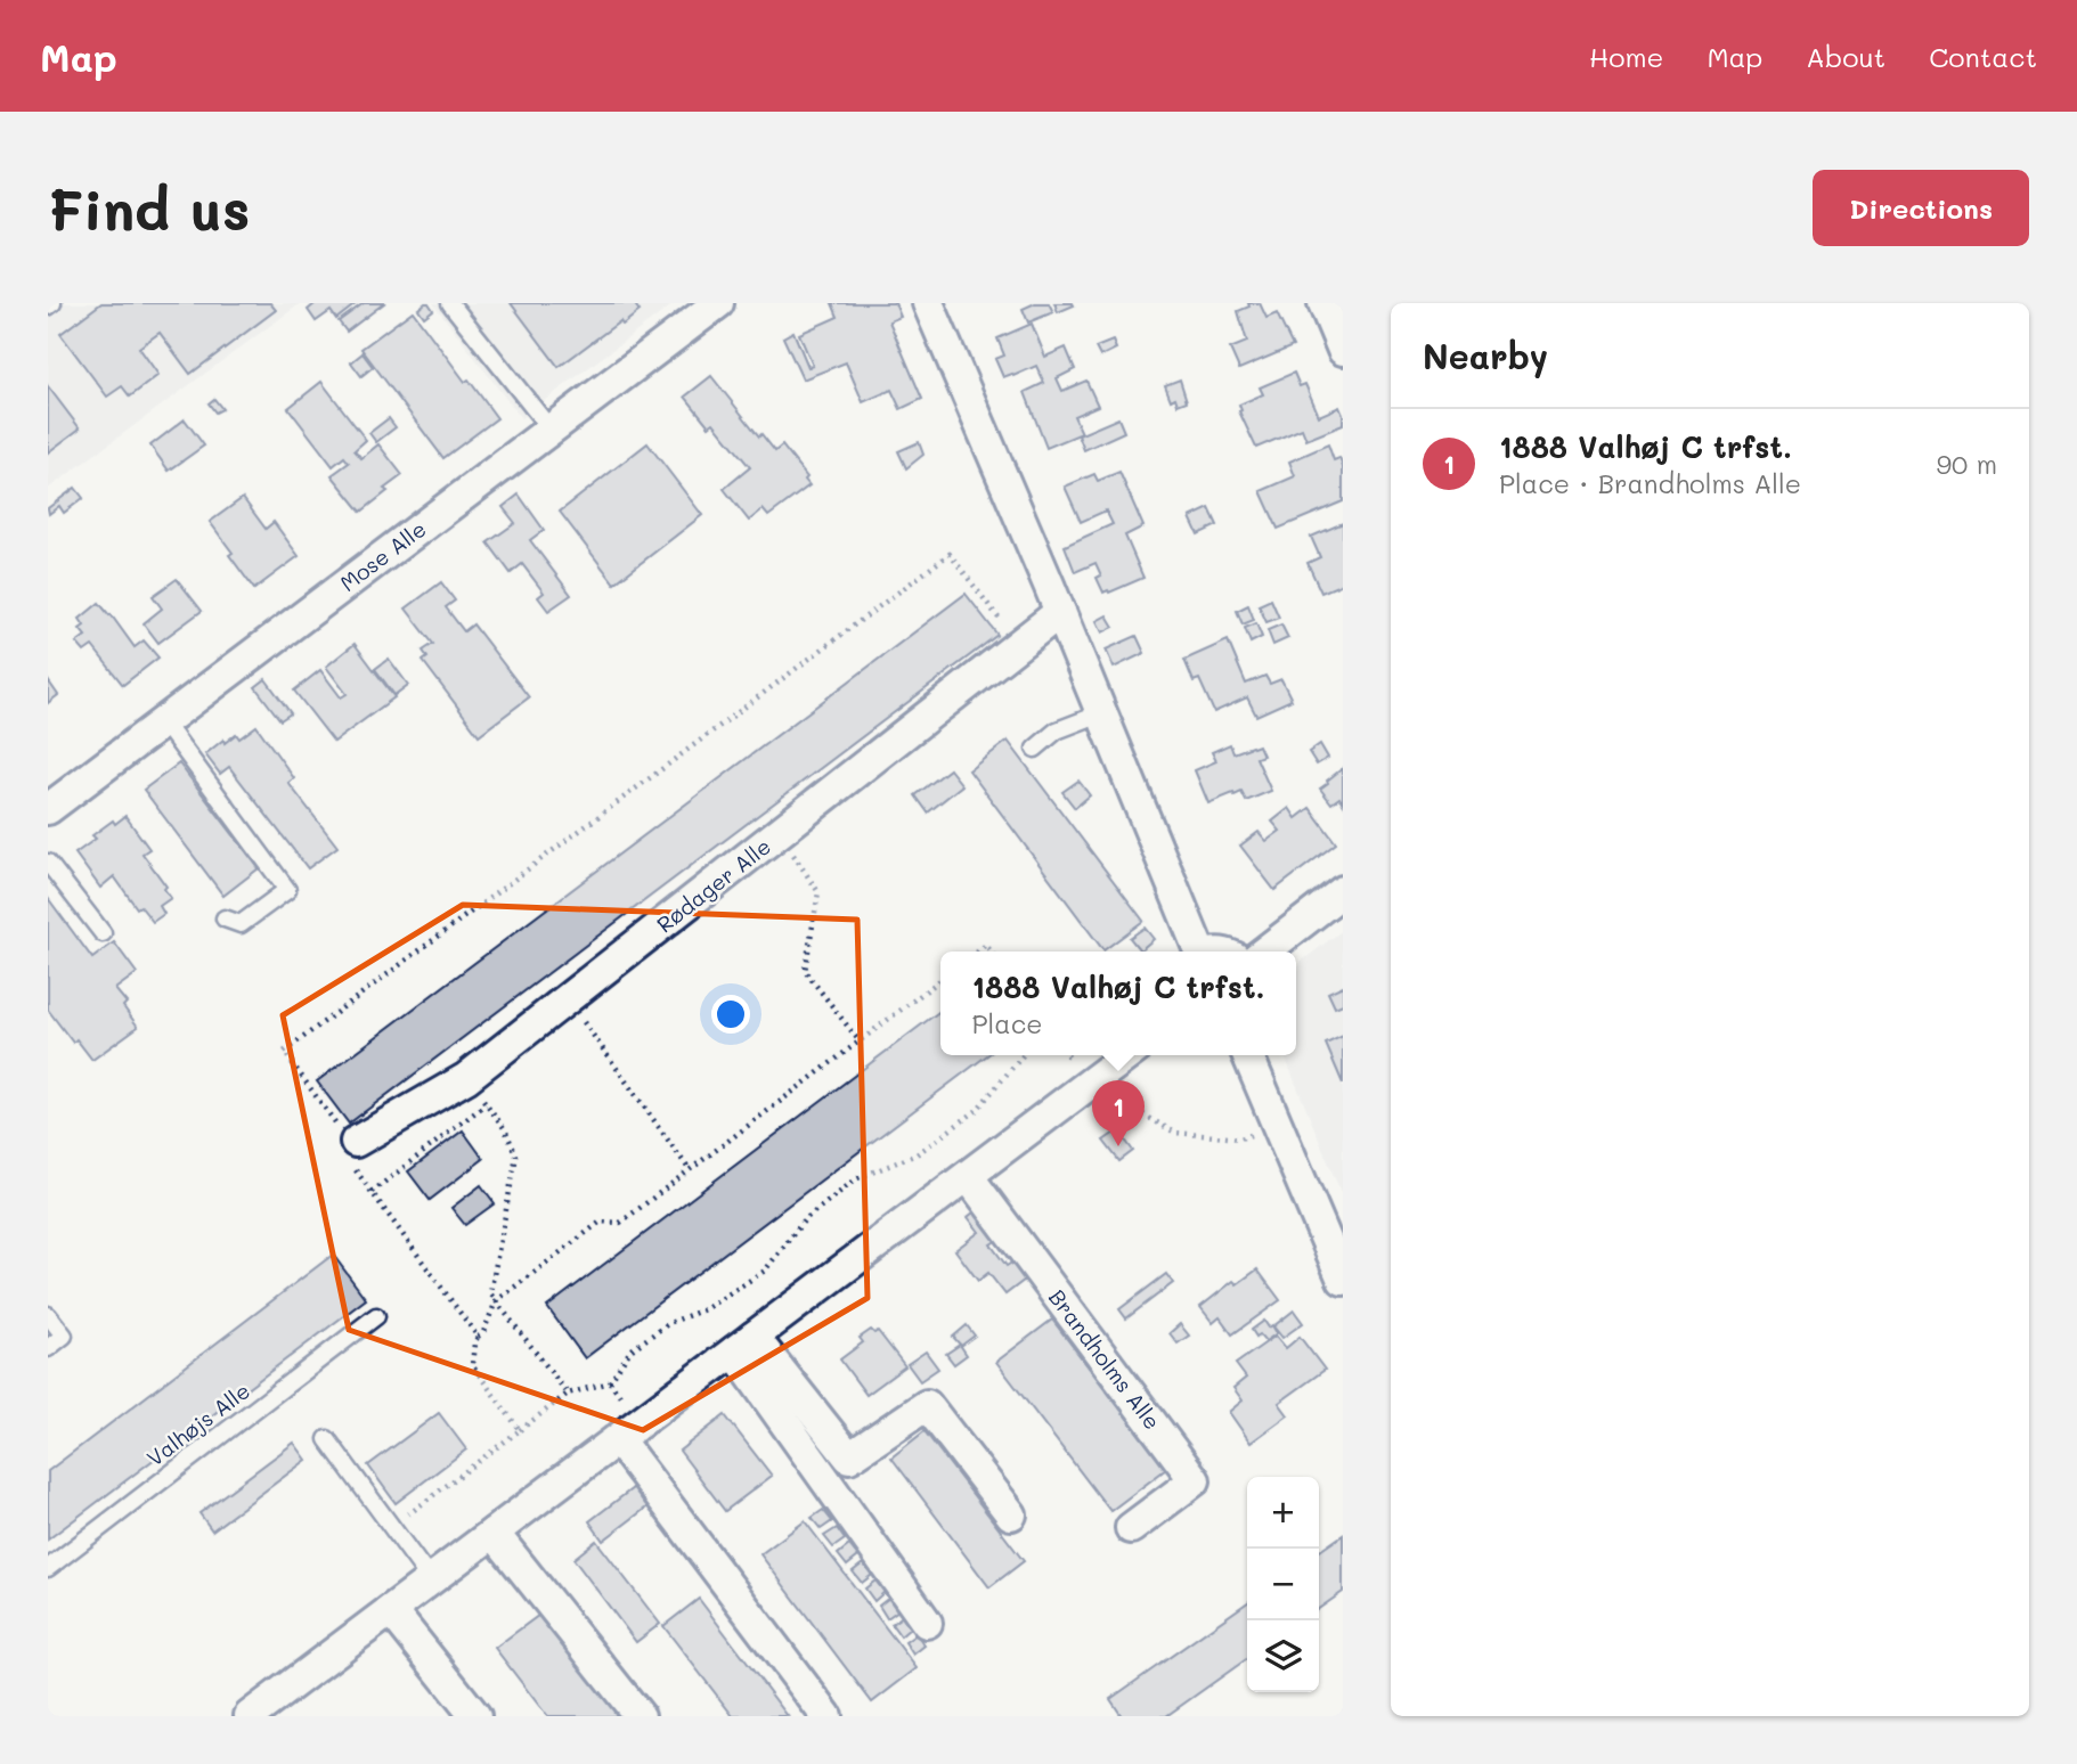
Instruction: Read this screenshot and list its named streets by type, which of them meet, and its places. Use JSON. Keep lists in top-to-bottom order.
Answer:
{
  "streets": {
    "street": ["Mose Alle", "Rødager Alle", "Brandholms Alle"],
    "lane": ["Valhøjs Alle"]
  },
  "page": {
    "header": "Map",
    "nav": [
      "Home",
      "Map",
      "About",
      "Contact"
    ],
    "buttons": "Directions",
    "title": "Find us",
    "heading": "Nearby",
    "list": [
      {
        "mark": "1",
        "name": "1888 Valhøj C trfst.",
        "note": "Place · Brandholms Alle",
        "value": "90 m"
      }
    ],
    "popup": ["1888 Valhøj C trfst.", "Place"],
    "pins": "1",
    "map_buttons": ["+", "−"]
  }
}
